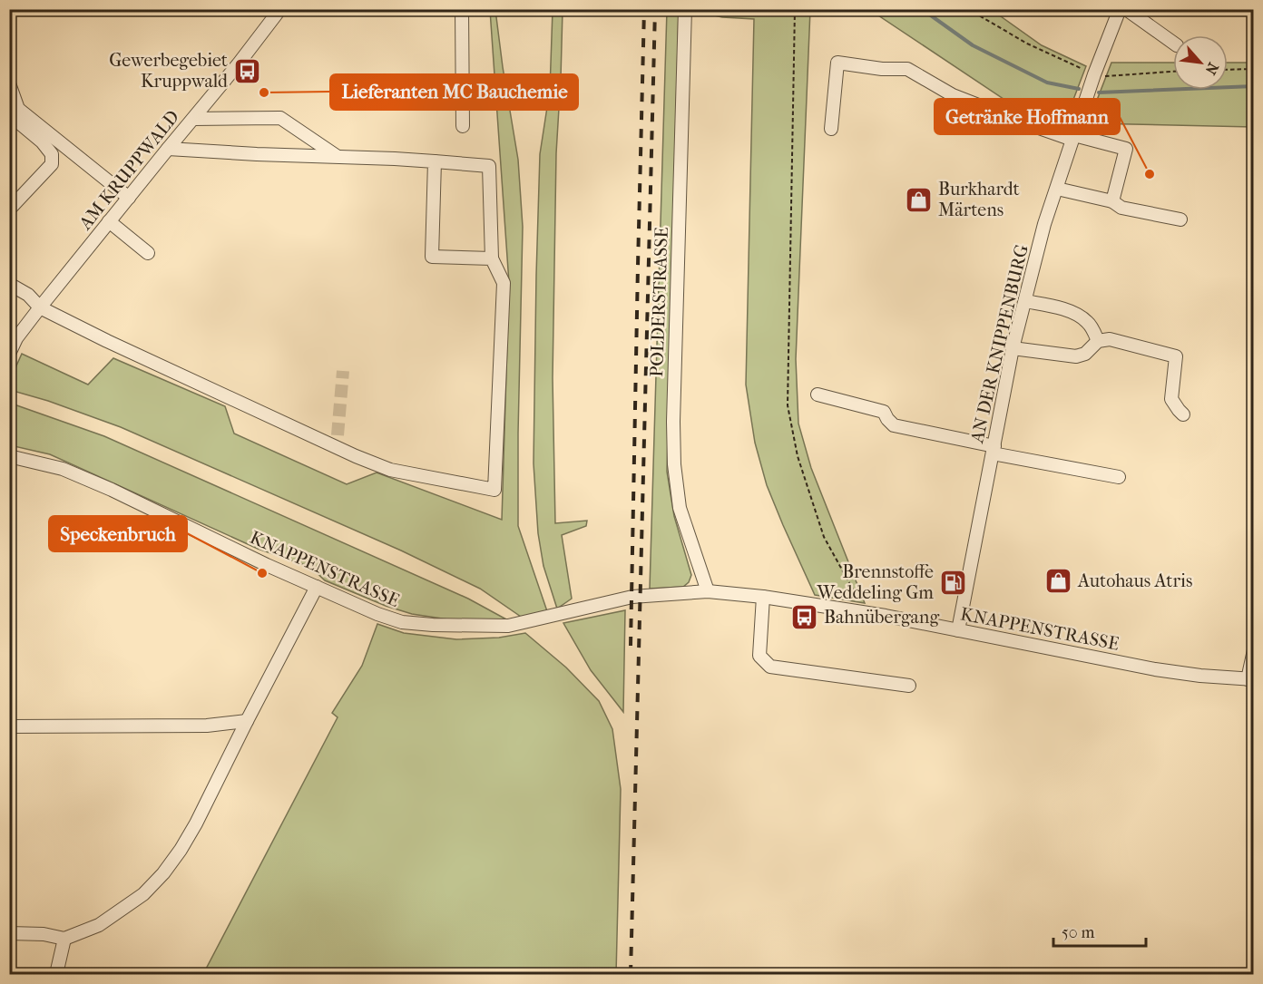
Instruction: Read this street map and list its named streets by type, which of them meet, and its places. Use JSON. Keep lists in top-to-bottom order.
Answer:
{
  "streets": {
    "street": [
      "AM KRUPPWALD",
      "POLDERSTRASSE",
      "AN DER KNIPPENBURG",
      "KNAPPENSTRASSE"
    ]
  },
  "crossings": [
    ["POLDERSTRASSE", "KNAPPENSTRASSE"],
    ["AN DER KNIPPENBURG", "KNAPPENSTRASSE"]
  ],
  "places": {
    "bus stop": ["Gewerbegebiet Kruppwald", "Bahnübergang"],
    "other": ["Lieferanten MC Bauchemie", "Getränke Hoffmann", "Speckenbruch"],
    "shop": ["Burkhardt Märtens", "Autohaus Atris"],
    "fuel station": ["Brennstoffe Weddeling Gm"]
  },
  "scale_bar": "50 m",
  "north": "bottom right"
}
